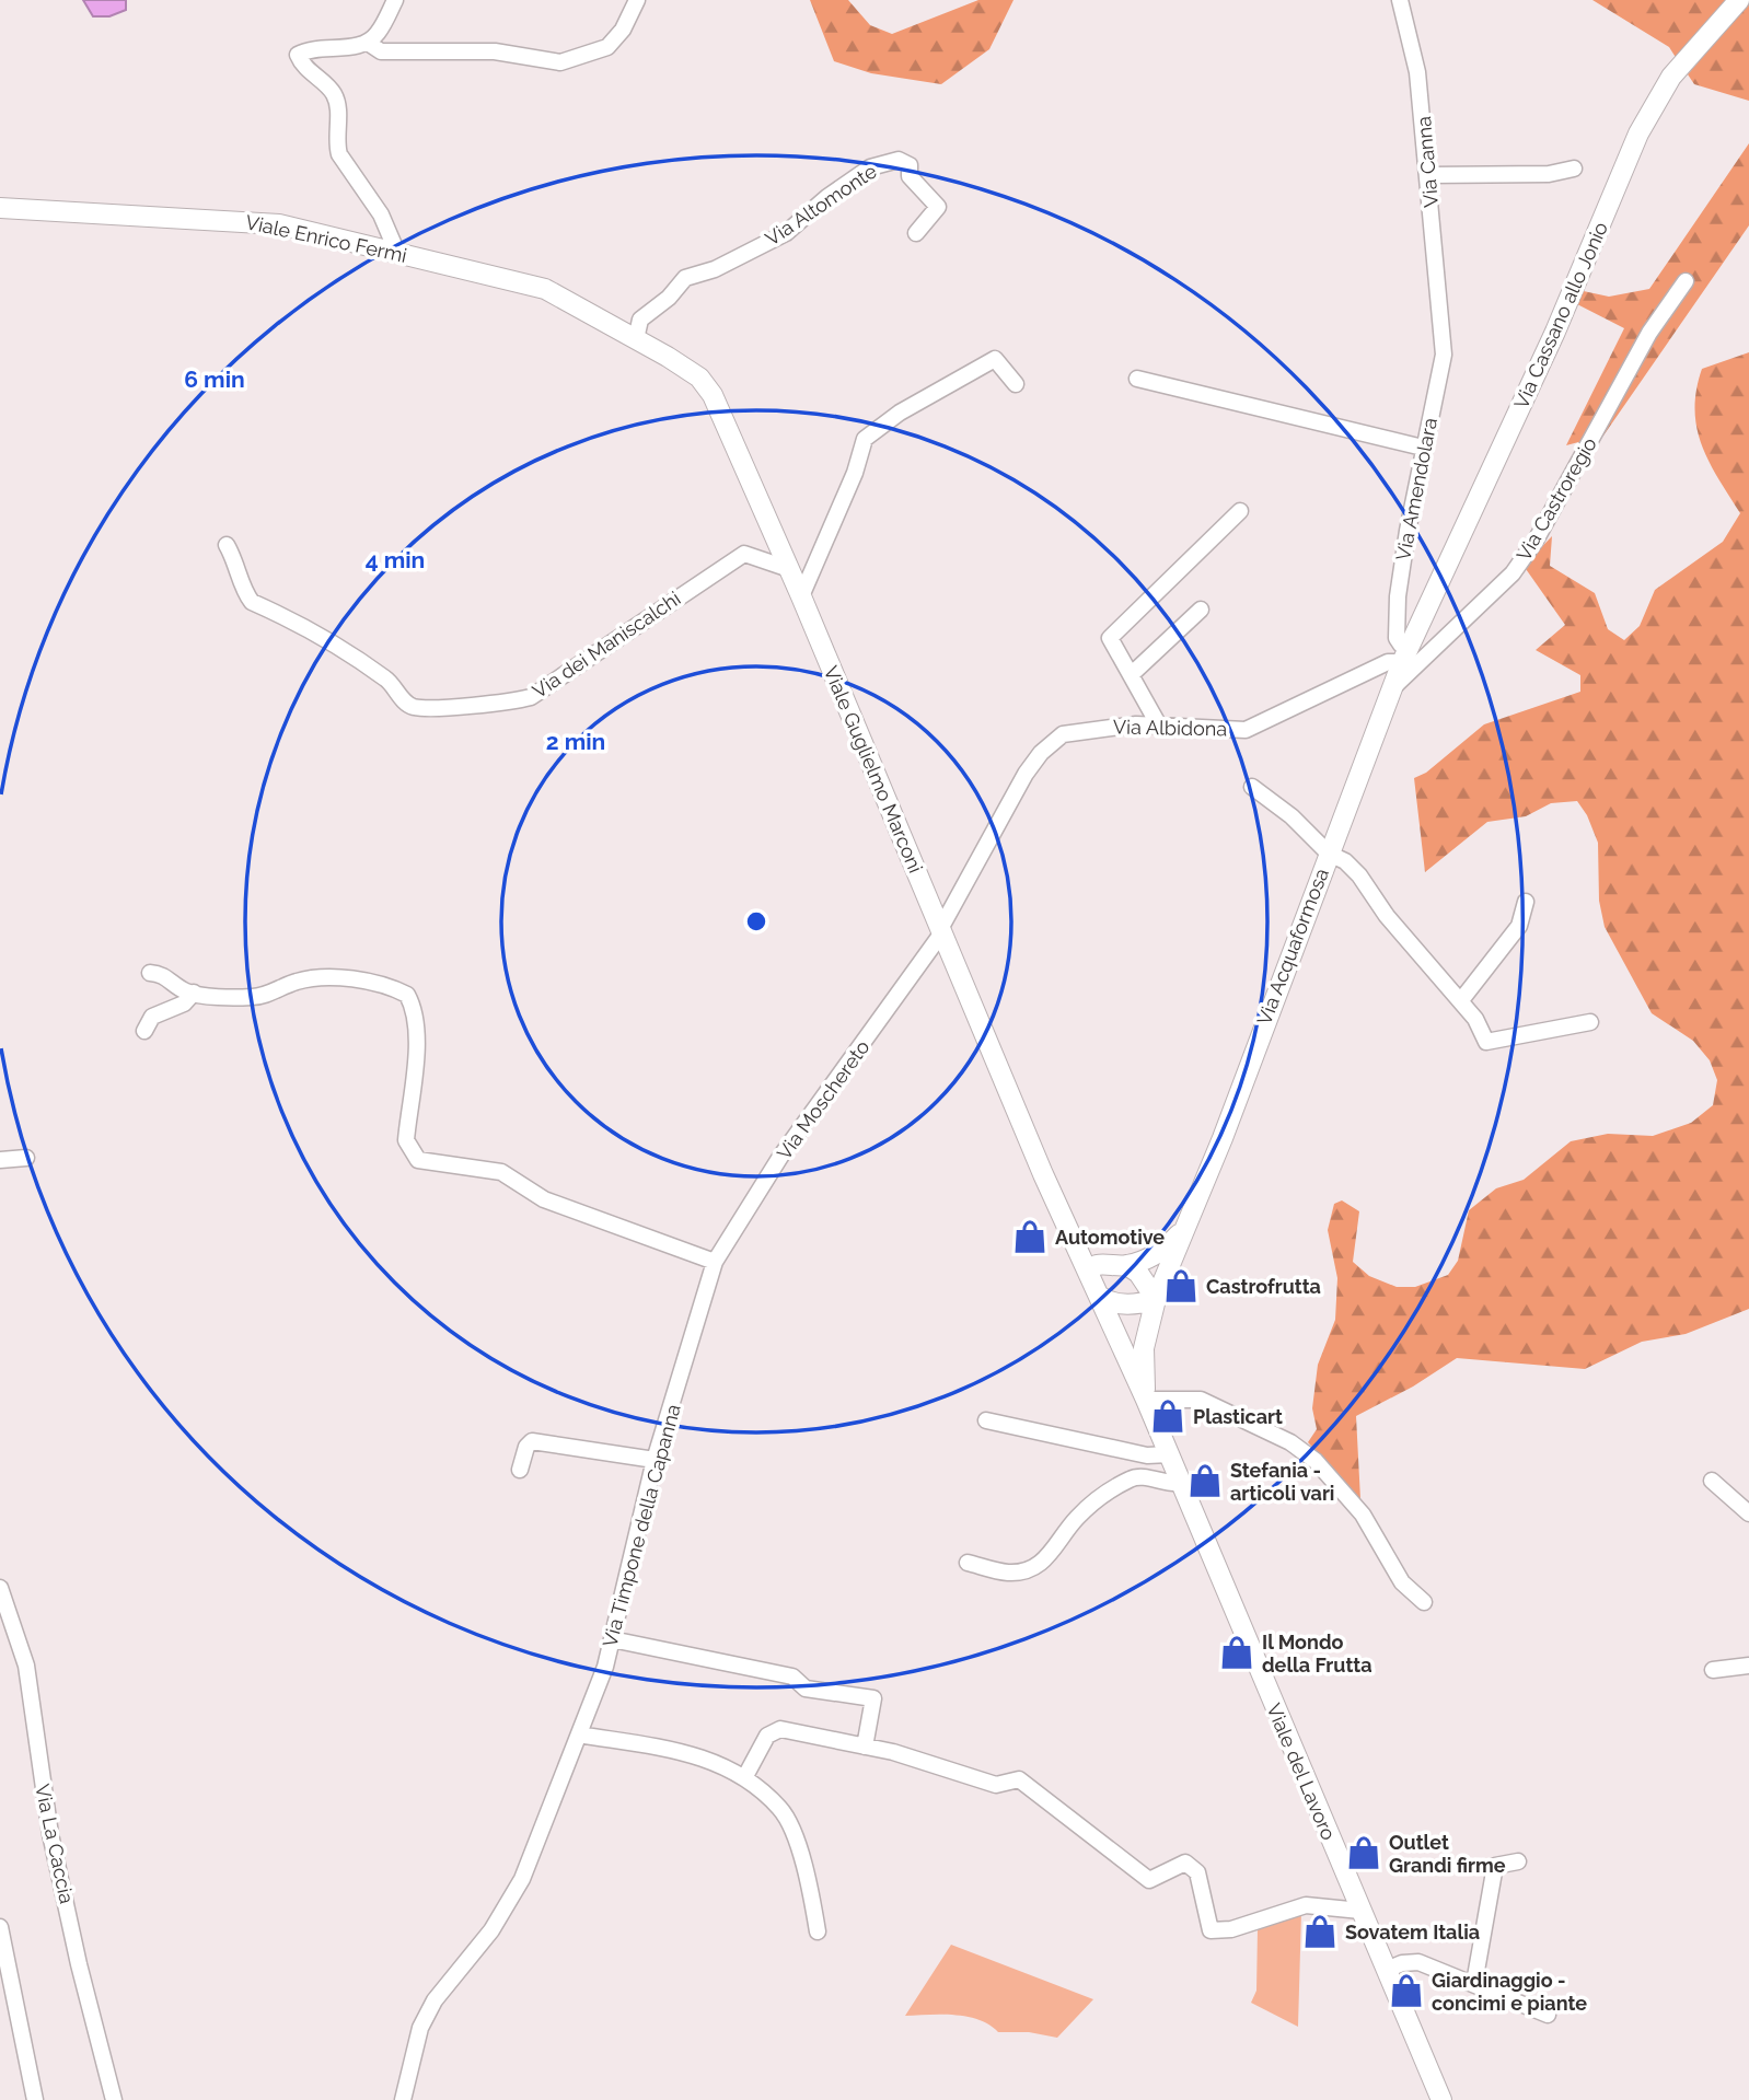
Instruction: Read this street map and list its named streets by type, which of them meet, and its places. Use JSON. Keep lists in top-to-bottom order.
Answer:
{
  "streets": {
    "main road": [
      "Viale Enrico Fermi",
      "Via Cassano allo Jonio",
      "Viale Guglielmo Marconi",
      "Via Acquaformosa",
      "Viale del Lavoro"
    ],
    "street": [
      "Via Canna",
      "Via Altomonte",
      "Via Amendolara",
      "Via Castroregio",
      "Via dei Maniscalchi",
      "Via Albidona",
      "Via Moschereto",
      "Via Timpone della Capanna",
      "Via La Caccia"
    ]
  },
  "crossings": [
    ["Via Canna", "Via Amendolara"],
    ["Via Altomonte", "Viale Enrico Fermi"],
    ["Via Altomonte", "Viale Guglielmo Marconi"],
    ["Viale Enrico Fermi", "Viale Guglielmo Marconi"],
    ["Via Cassano allo Jonio", "Via Amendolara"],
    ["Via Cassano allo Jonio", "Via Albidona"],
    ["Via Cassano allo Jonio", "Via Acquaformosa"],
    ["Via Amendolara", "Via Albidona"],
    ["Via Amendolara", "Via Acquaformosa"],
    ["Via Castroregio", "Via Acquaformosa"],
    ["Via dei Maniscalchi", "Viale Guglielmo Marconi"],
    ["Via Albidona", "Viale Guglielmo Marconi"],
    ["Via Albidona", "Via Acquaformosa"],
    ["Via Albidona", "Via Moschereto"],
    ["Viale Guglielmo Marconi", "Via Moschereto"],
    ["Viale Guglielmo Marconi", "Viale del Lavoro"],
    ["Via Acquaformosa", "Viale del Lavoro"],
    ["Via Moschereto", "Via Timpone della Capanna"]
  ],
  "places": {
    "shop": [
      "Automotive",
      "Castrofrutta",
      "Plasticart",
      "Stefania - articoli vari",
      "Il Mondo della Frutta",
      "Outlet Grandi firme",
      "Sovatem Italia",
      "Giardinaggio - concimi e piante"
    ]
  },
  "rings": ["6 min", "4 min", "2 min"]
}
